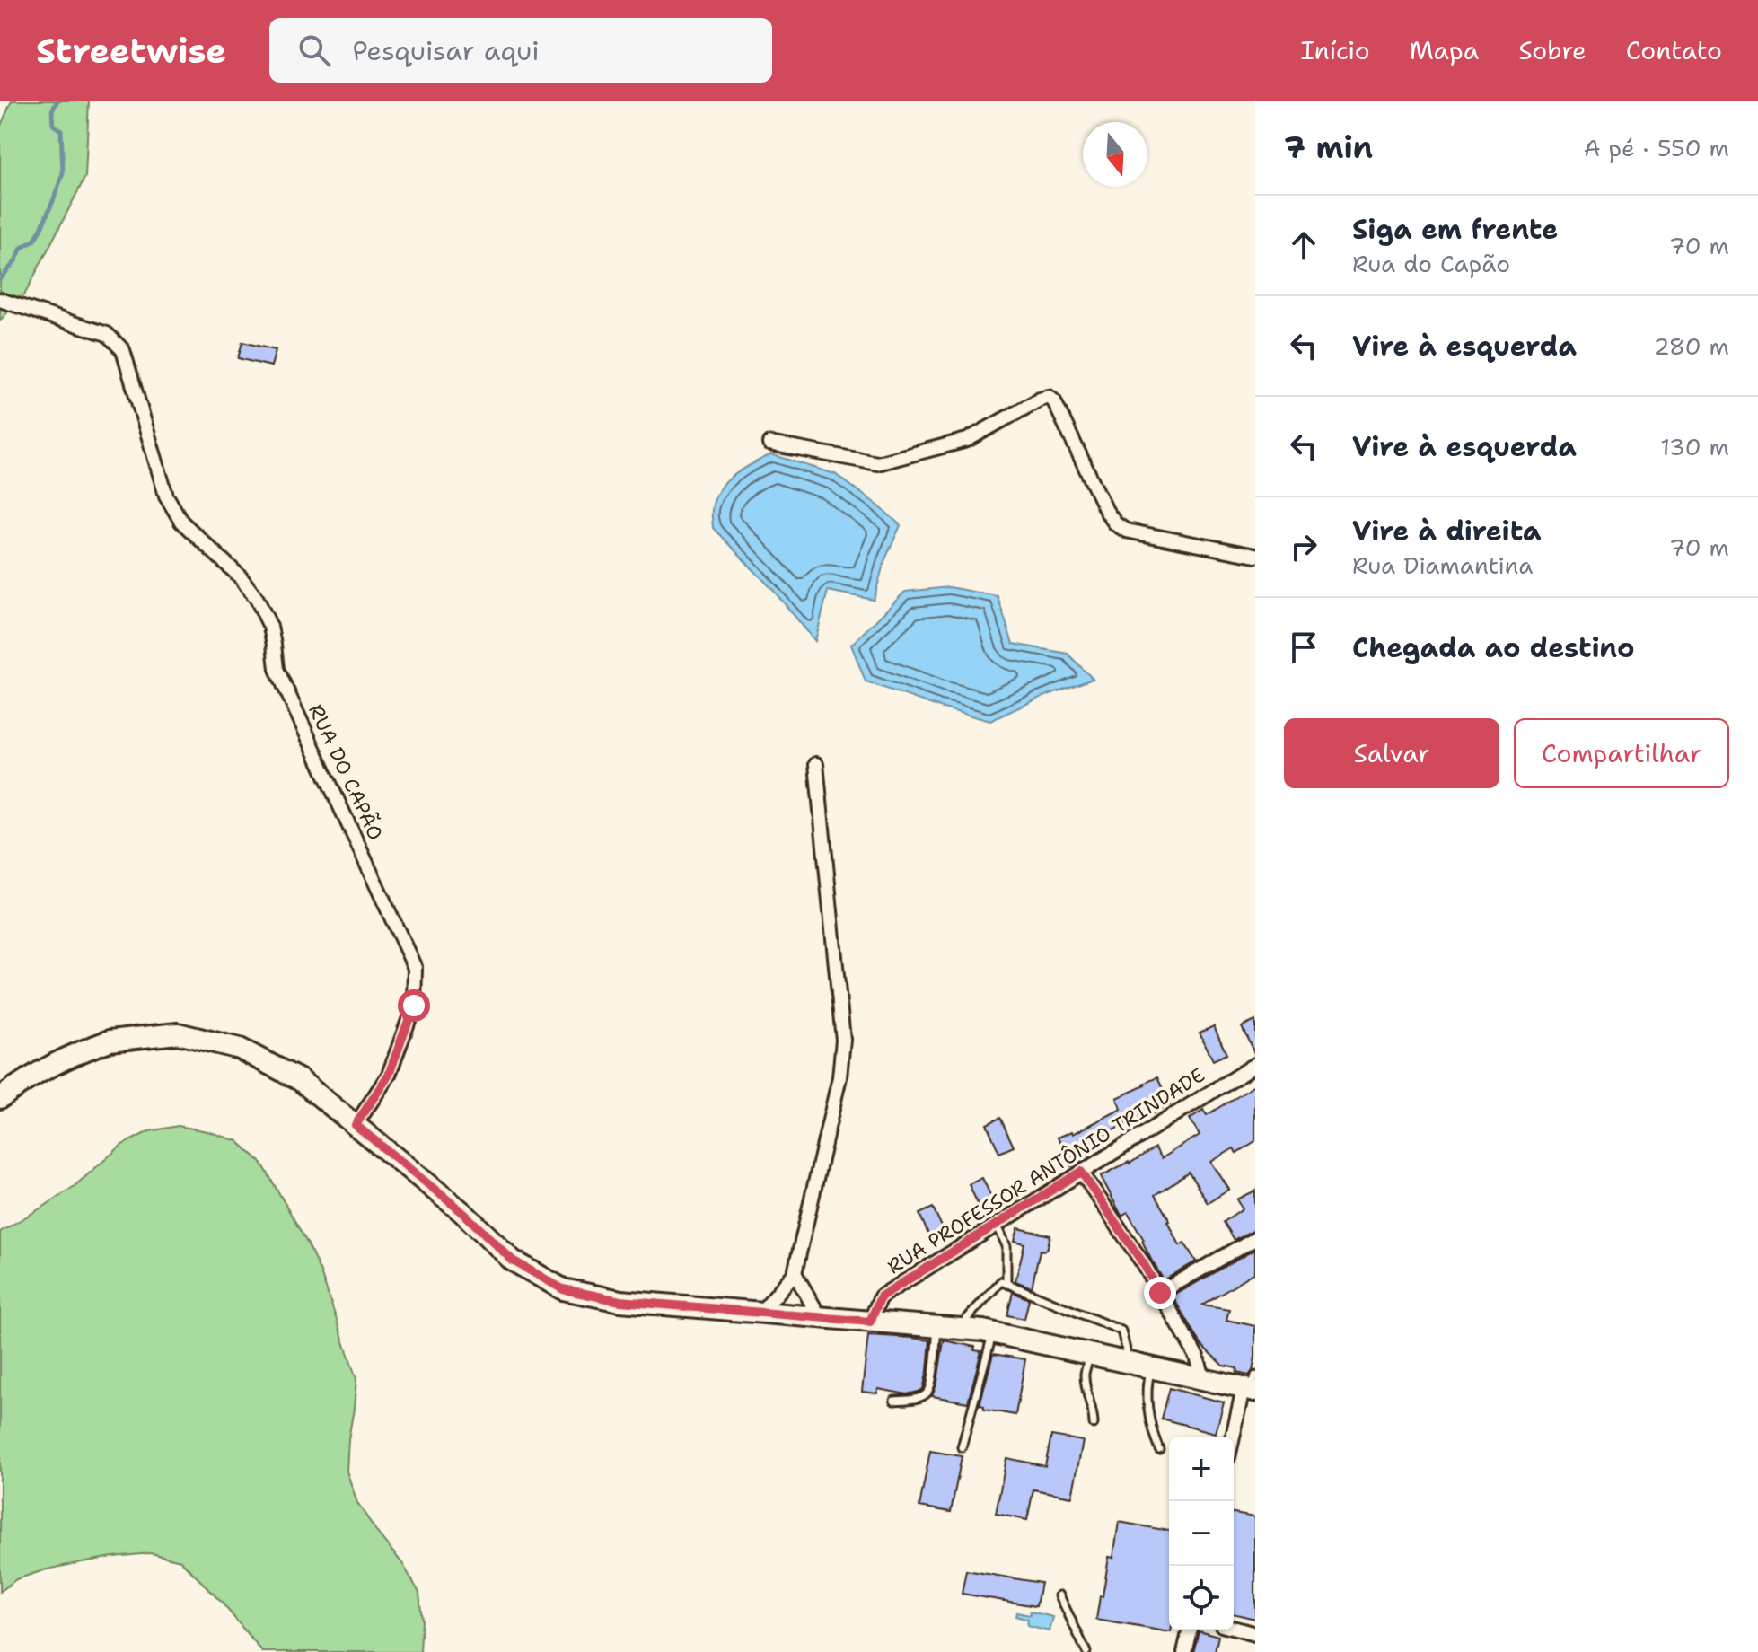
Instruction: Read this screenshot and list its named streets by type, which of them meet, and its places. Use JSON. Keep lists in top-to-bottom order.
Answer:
{
  "streets": {
    "street": ["RUA DO CAPÃO", "RUA PROFESSOR ANTÔNIO TRINDADE"]
  },
  "north": "bottom",
  "page": {
    "header": "Streetwise",
    "search": "Pesquisar aqui",
    "nav": [
      "Início",
      "Mapa",
      "Sobre",
      "Contato"
    ],
    "heading": ["7 min", "A pé · 550 m"],
    "list": [
      ["Siga em frente", "Rua do Capão", "70 m"],
      ["Vire à esquerda", "280 m"],
      ["Vire à esquerda", "130 m"],
      ["Vire à direita", "Rua Diamantina", "70 m"],
      "Chegada ao destino"
    ],
    "buttons": ["Salvar", "Compartilhar"],
    "map_buttons": ["+", "−"]
  }
}
